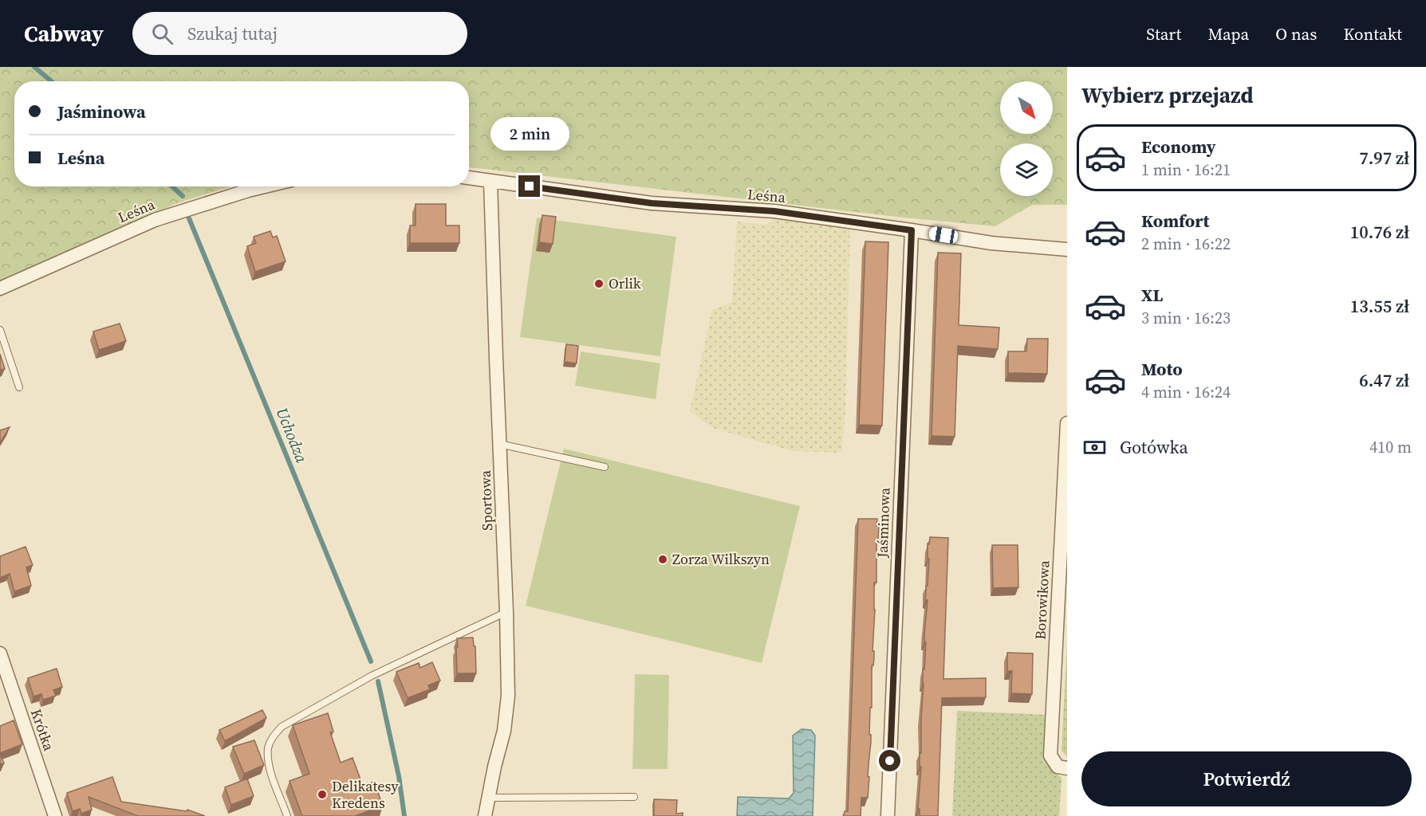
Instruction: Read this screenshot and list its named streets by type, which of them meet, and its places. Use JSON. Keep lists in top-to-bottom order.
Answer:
{
  "streets": {
    "street": [
      "Leśna",
      "Sportowa",
      "Jaśminowa",
      "Borowikowa",
      "Krótka"
    ]
  },
  "crossings": [
    ["Leśna", "Sportowa"],
    ["Leśna", "Jaśminowa"]
  ],
  "water": ["Uchodza"],
  "places": ["Orlik", "Zorza Wilkszyn", "Delikatesy Kredens"],
  "north": "bottom right",
  "page": {
    "header": "Cabway",
    "search": "Szukaj tutaj",
    "nav": [
      "Start",
      "Mapa",
      "O nas",
      "Kontakt"
    ],
    "heading": "Wybierz przejazd",
    "banner": ["Jaśminowa", "Leśna"],
    "bubble": "2 min",
    "list": [
      {
        "name": "Economy",
        "note": "1 min · 16:21",
        "value": "7.97 zł"
      },
      {
        "name": "Komfort",
        "note": "2 min · 16:22",
        "value": "10.76 zł"
      },
      {
        "name": "XL",
        "note": "3 min · 16:23",
        "value": "13.55 zł"
      },
      {
        "name": "Moto",
        "note": "4 min · 16:24",
        "value": "6.47 zł"
      }
    ],
    "pay": ["Gotówka", "410 m"],
    "buttons": "Potwierdź"
  }
}
